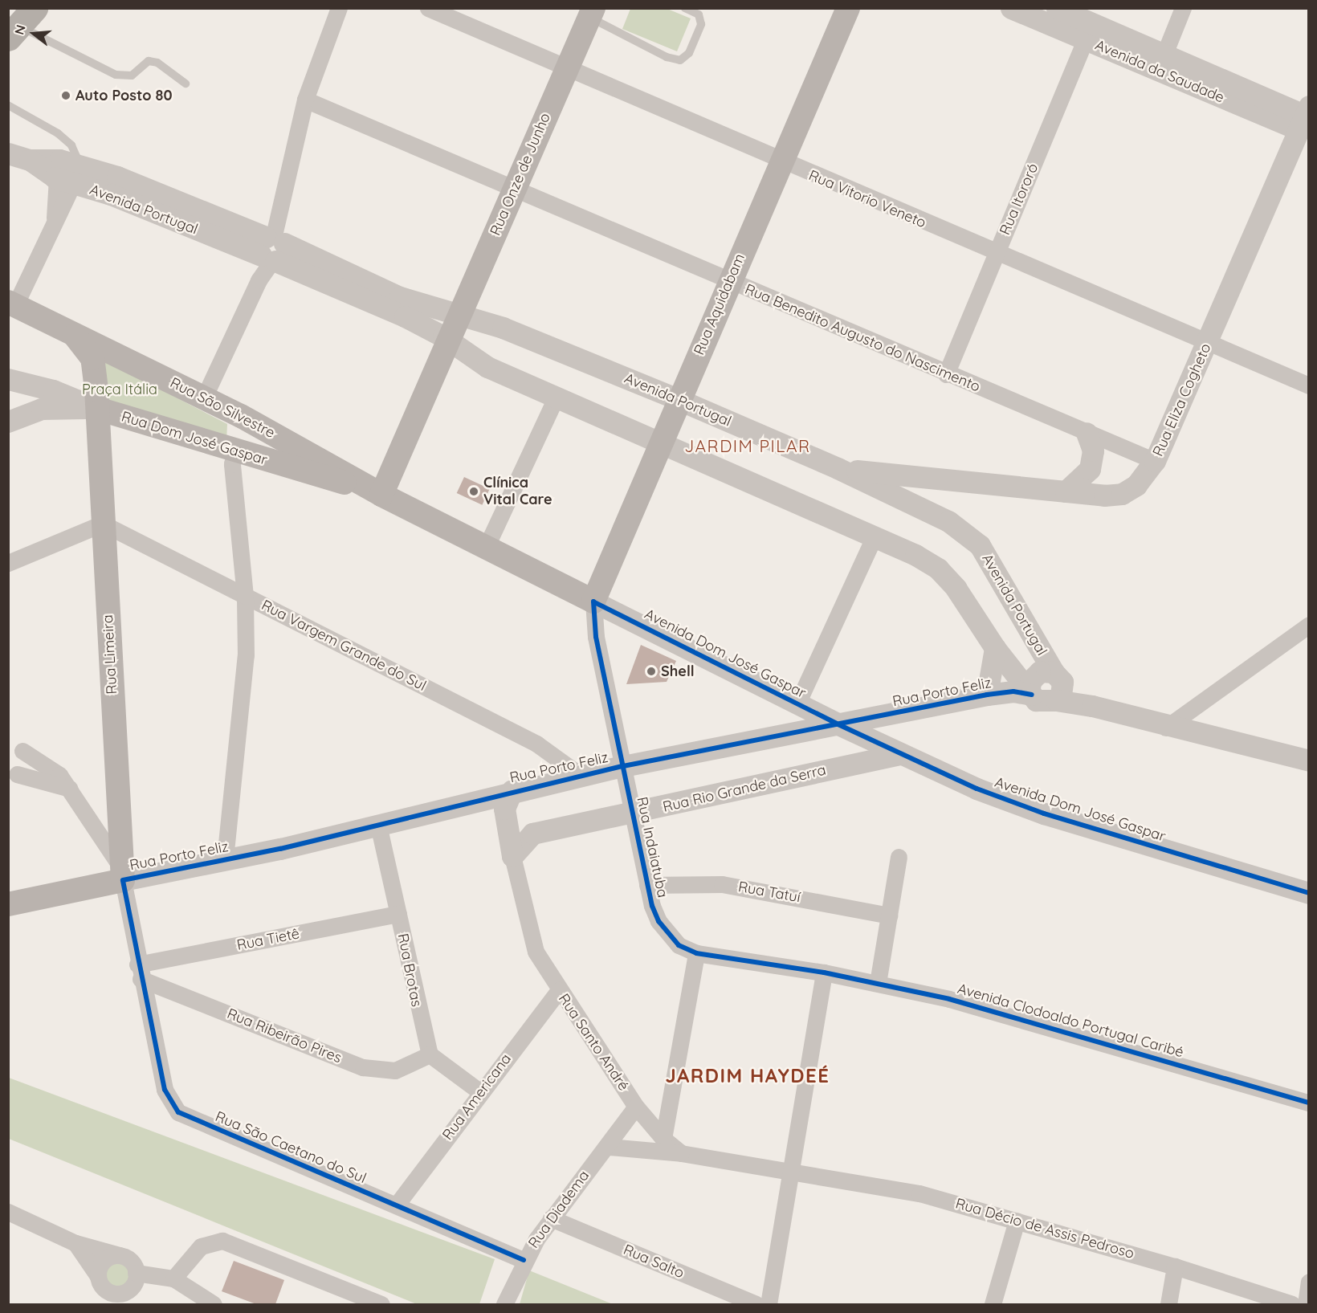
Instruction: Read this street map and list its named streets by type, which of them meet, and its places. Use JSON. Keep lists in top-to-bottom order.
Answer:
{
  "streets": {
    "main road": [
      "Rua Onze de Junho",
      "Rua Aquidabam",
      "Rua São Silvestre",
      "Rua Dom José Gaspar",
      "Avenida Dom José Gaspar",
      "Rua Limeira",
      "Rua Porto Feliz"
    ],
    "street": [
      "Avenida da Saudade",
      "Rua Vitorio Veneto",
      "Rua Itororó",
      "Avenida Portugal",
      "Rua Benedito Augusto do Nascimento",
      "Rua Eliza Cogheto",
      "Rua Vargem Grande do Sul",
      "Rua Rio Grande da Serra",
      "Rua Indaiatuba",
      "Rua Tatuí",
      "Rua Tietê",
      "Rua Brotas",
      "Avenida Clodoaldo Portugal Caribé",
      "Rua Ribeirão Pires",
      "Rua Santo André",
      "Rua Americana",
      "Rua São Caetano do Sul",
      "Rua Diadema",
      "Rua Décio de Assis Pedroso",
      "Rua Salto"
    ]
  },
  "crossings": [
    ["Avenida da Saudade", "Rua Itororó"],
    ["Avenida da Saudade", "Rua Eliza Cogheto"],
    ["Rua Onze de Junho", "Rua Vitorio Veneto"],
    ["Rua Onze de Junho", "Avenida Portugal"],
    ["Rua Onze de Junho", "Rua Benedito Augusto do Nascimento"],
    ["Rua Onze de Junho", "Rua São Silvestre"],
    ["Rua Onze de Junho", "Rua Dom José Gaspar"],
    ["Rua Onze de Junho", "Avenida Dom José Gaspar"],
    ["Rua Vitorio Veneto", "Rua Itororó"],
    ["Rua Vitorio Veneto", "Rua Aquidabam"],
    ["Rua Vitorio Veneto", "Rua Eliza Cogheto"],
    ["Rua Itororó", "Rua Benedito Augusto do Nascimento"],
    ["Avenida Portugal", "Rua Aquidabam"],
    ["Avenida Portugal", "Rua Eliza Cogheto"],
    ["Avenida Portugal", "Rua Porto Feliz"],
    ["Rua Aquidabam", "Rua Benedito Augusto do Nascimento"],
    ["Rua Aquidabam", "Avenida Dom José Gaspar"],
    ["Rua Aquidabam", "Rua Indaiatuba"],
    ["Rua Benedito Augusto do Nascimento", "Rua Eliza Cogheto"],
    ["Rua São Silvestre", "Rua Dom José Gaspar"],
    ["Rua São Silvestre", "Avenida Dom José Gaspar"],
    ["Rua São Silvestre", "Rua Limeira"],
    ["Rua Dom José Gaspar", "Avenida Dom José Gaspar"],
    ["Rua Dom José Gaspar", "Rua Limeira"],
    ["Rua Vargem Grande do Sul", "Rua Limeira"],
    ["Rua Vargem Grande do Sul", "Rua Porto Feliz"],
    ["Avenida Dom José Gaspar", "Rua Porto Feliz"],
    ["Avenida Dom José Gaspar", "Rua Rio Grande da Serra"],
    ["Avenida Dom José Gaspar", "Rua Indaiatuba"],
    ["Rua Limeira", "Rua Porto Feliz"],
    ["Rua Limeira", "Rua Tietê"],
    ["Rua Limeira", "Rua Ribeirão Pires"],
    ["Rua Limeira", "Rua São Caetano do Sul"],
    ["Rua Porto Feliz", "Rua Indaiatuba"],
    ["Rua Porto Feliz", "Rua Brotas"],
    ["Rua Porto Feliz", "Rua Santo André"],
    ["Rua Rio Grande da Serra", "Rua Indaiatuba"],
    ["Rua Indaiatuba", "Rua Tatuí"],
    ["Rua Indaiatuba", "Avenida Clodoaldo Portugal Caribé"],
    ["Rua Tietê", "Rua Brotas"],
    ["Rua Tietê", "Rua Ribeirão Pires"],
    ["Rua Tietê", "Rua São Caetano do Sul"],
    ["Rua Brotas", "Rua Ribeirão Pires"],
    ["Rua Ribeirão Pires", "Rua São Caetano do Sul"],
    ["Rua Santo André", "Rua Americana"],
    ["Rua Santo André", "Rua Diadema"],
    ["Rua Americana", "Rua São Caetano do Sul"],
    ["Rua São Caetano do Sul", "Rua Diadema"],
    ["Rua Diadema", "Rua Salto"]
  ],
  "districts": ["JARDIM PILAR", "JARDIM HAYDEÉ"],
  "parks": ["Praça Itália"],
  "places": ["Auto Posto 80", "Clínica Vital Care", "Shell"],
  "north": "left"
}
